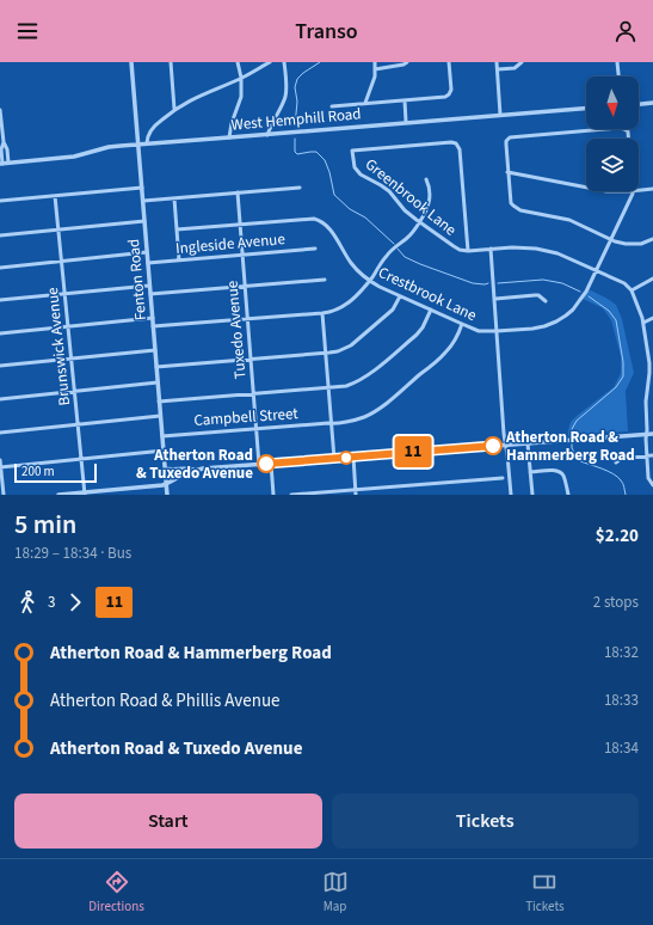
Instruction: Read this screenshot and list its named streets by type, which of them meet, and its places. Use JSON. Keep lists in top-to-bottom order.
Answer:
{
  "streets": {
    "street": [
      "West Hemphill Road",
      "Greenbrook Lane",
      "Ingleside Avenue",
      "Fenton Road",
      "Crestbrook Lane",
      "Tuxedo Avenue",
      "Brunswick Avenue",
      "Campbell Street"
    ]
  },
  "crossings": [
    ["West Hemphill Road", "Fenton Road"],
    ["Greenbrook Lane", "Crestbrook Lane"],
    ["Ingleside Avenue", "Fenton Road"],
    ["Ingleside Avenue", "Tuxedo Avenue"],
    ["Fenton Road", "Campbell Street"],
    ["Crestbrook Lane", "Tuxedo Avenue"],
    ["Crestbrook Lane", "Campbell Street"],
    ["Tuxedo Avenue", "Campbell Street"]
  ],
  "places": ["Atherton Road & Hammerberg Road", "Atherton Road & Tuxedo Avenue"],
  "lines": ["bus line 11"],
  "scale_bar": "200 m",
  "north": "bottom",
  "page": {
    "header": "Transo",
    "on_map": "11",
    "scale": "200 m",
    "heading": ["5 min", "18:29 – 18:34 · Bus", "$2.20"],
    "legs": ["3", "11", "2 stops"],
    "list": [
      {
        "name": "Atherton Road & Hammerberg Road",
        "value": "18:32"
      },
      {
        "name": "Atherton Road & Phillis Avenue",
        "value": "18:33"
      },
      {
        "name": "Atherton Road & Tuxedo Avenue",
        "value": "18:34"
      }
    ],
    "buttons": ["Start", "Tickets"],
    "tabs": ["Directions", "Map", "Tickets"]
  }
}
